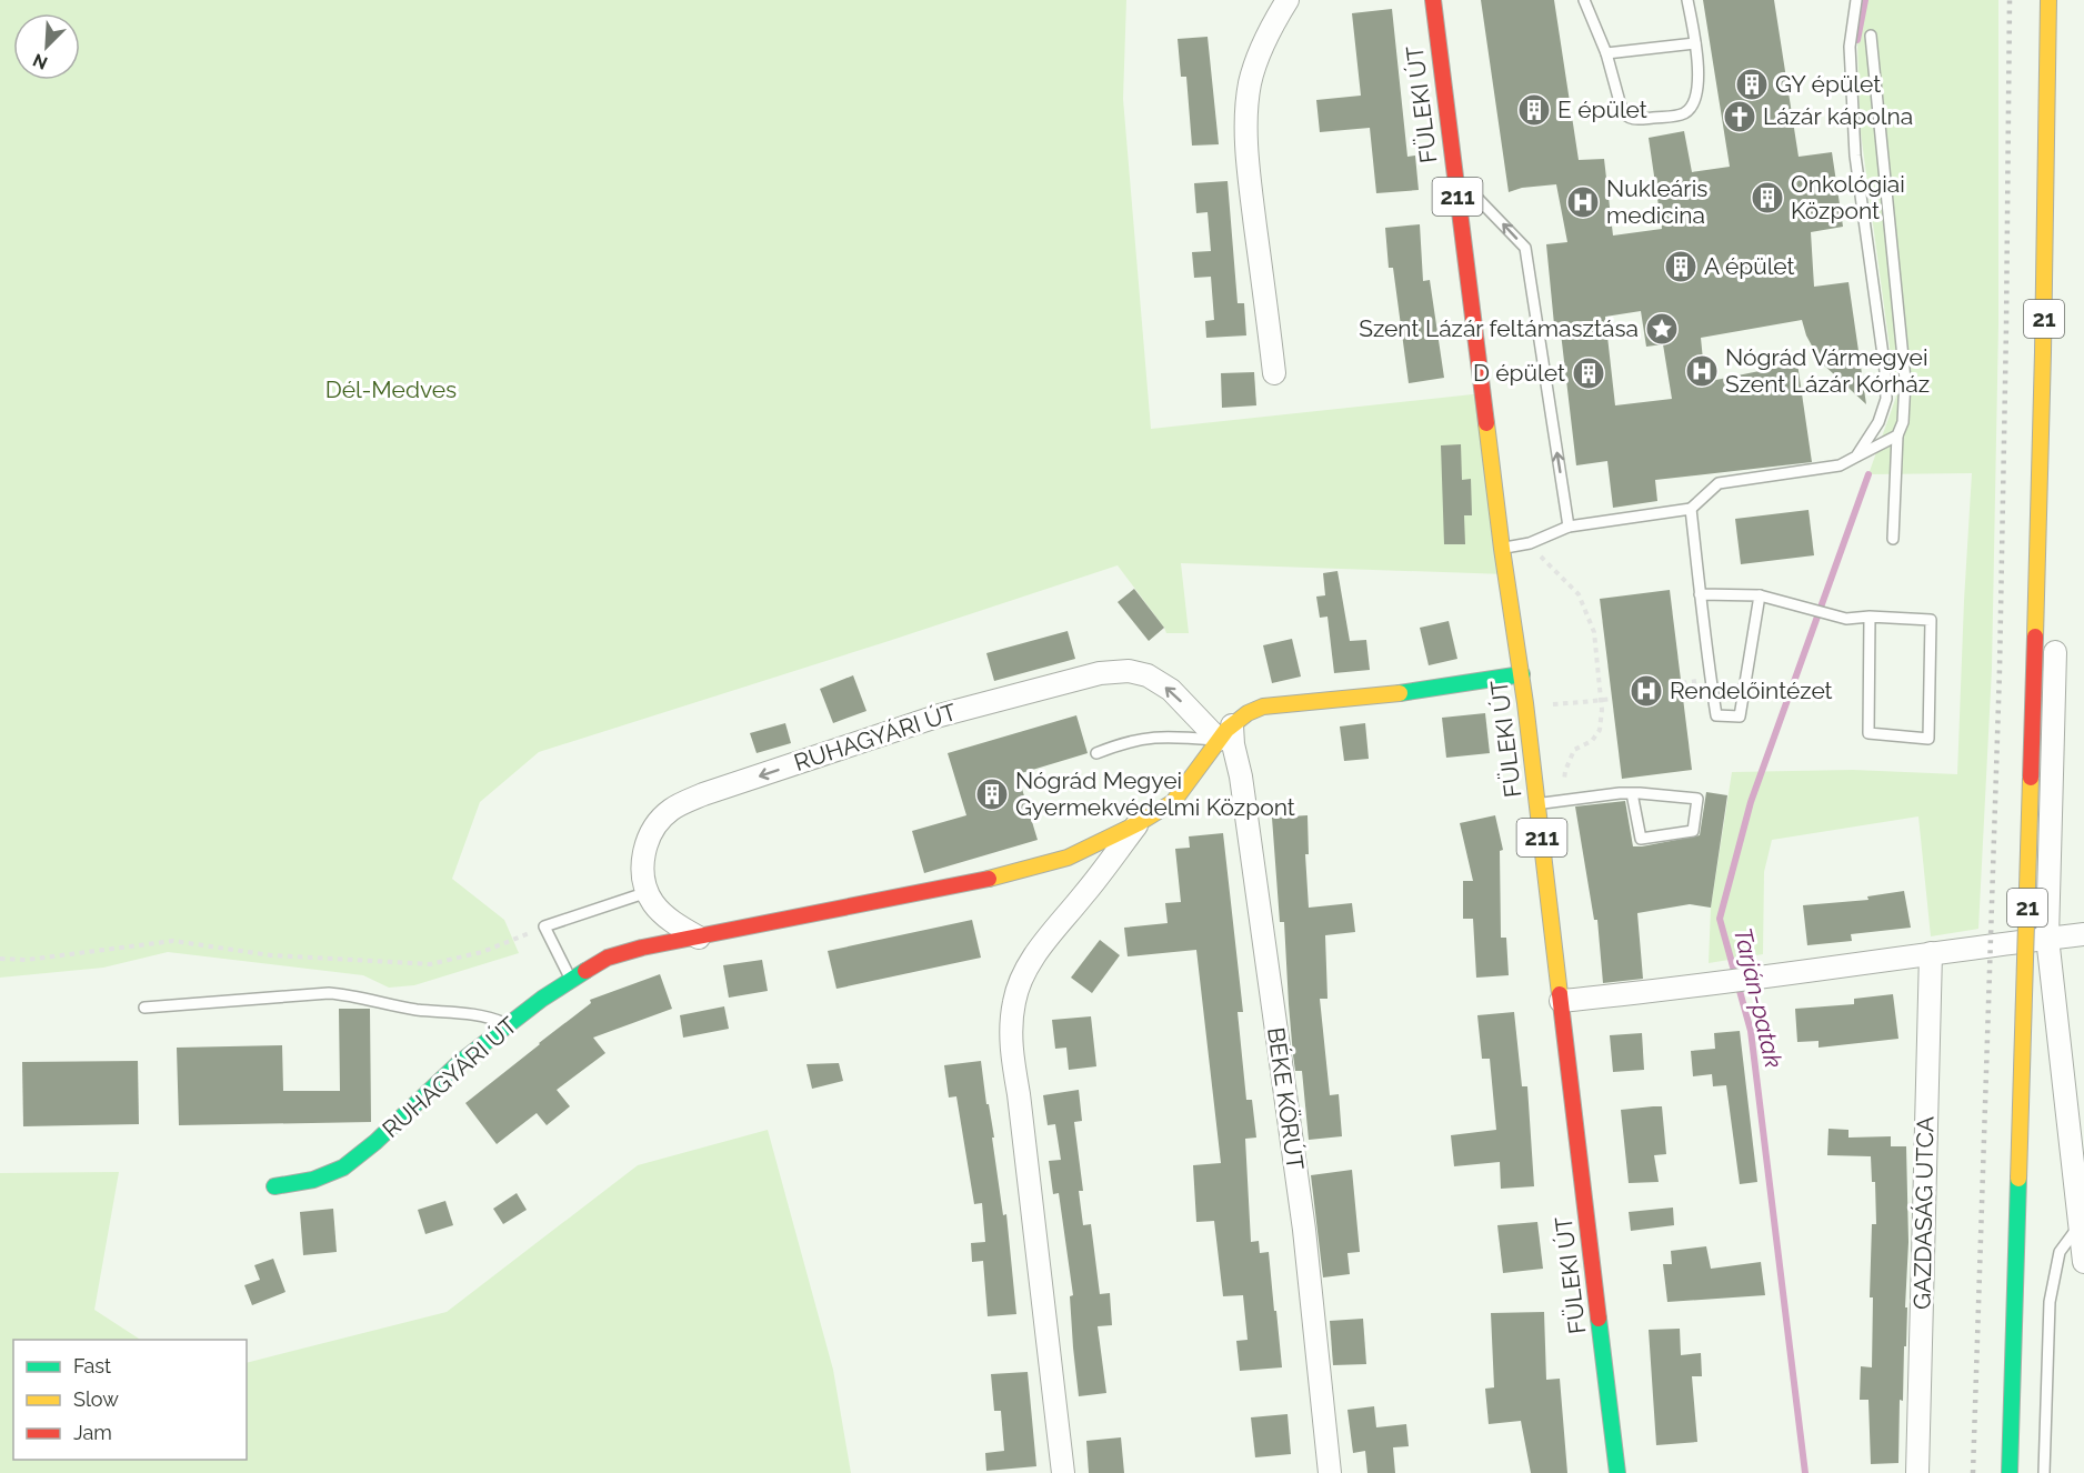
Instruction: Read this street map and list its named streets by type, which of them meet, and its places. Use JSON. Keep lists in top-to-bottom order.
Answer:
{
  "streets": {
    "main road": [
      "FÜLEKI ÚT",
      "211",
      "21",
      "RUHAGYÁRI ÚT"
    ],
    "street": ["BÉKE KÖRÚT", "GAZDASÁG UTCA"]
  },
  "crossings": [
    ["FÜLEKI ÚT", "RUHAGYÁRI ÚT"],
    ["RUHAGYÁRI ÚT", "BÉKE KÖRÚT"]
  ],
  "water": ["Tarján-patak"],
  "parks": ["Dél-Medves"],
  "places": {
    "building": [
      "GY épület",
      "E épület",
      "Onkológiai Központ",
      "A épület",
      "D épület",
      "Nógrád Megyei Gyermekvédelmi Központ"
    ],
    "church": ["Lázár kápolna"],
    "hospital": ["Nukleáris medicina", "Nógrád Vármegyei Szent Lázár Kórház", "Rendelőintézet"],
    "place": ["Szent Lázár feltámasztása"]
  },
  "legend": ["Fast", "Slow", "Jam"],
  "north": "bottom left"
}
